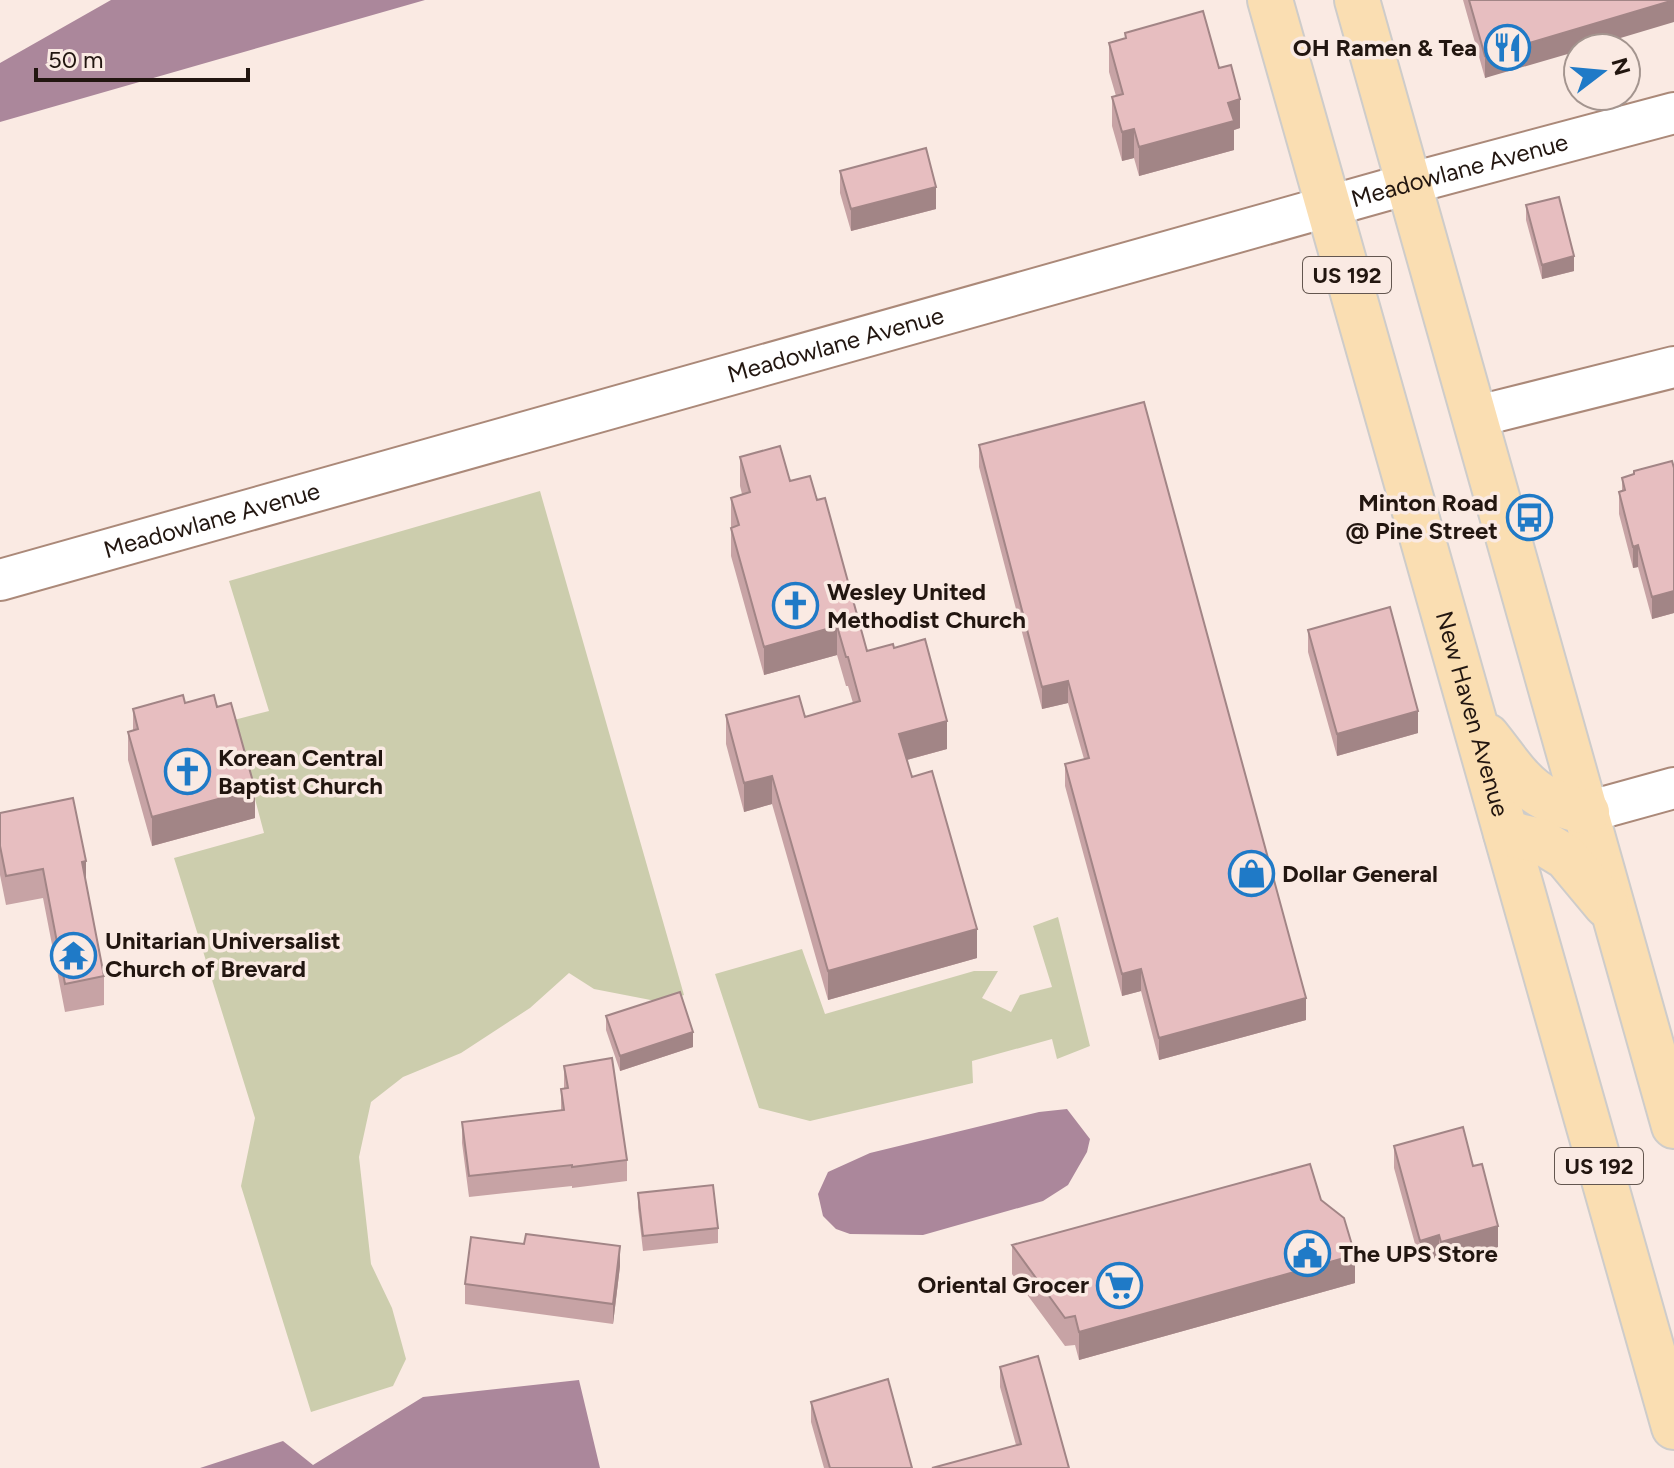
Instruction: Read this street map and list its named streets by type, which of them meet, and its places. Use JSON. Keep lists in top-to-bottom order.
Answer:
{
  "streets": {
    "main road": ["US 192", "New Haven Avenue"],
    "street": ["Meadowlane Avenue"]
  },
  "crossings": [
    ["Meadowlane Avenue", "New Haven Avenue"]
  ],
  "places": {
    "restaurant": ["OH Ramen & Tea"],
    "bus stop": ["Minton Road @ Pine Street"],
    "church": ["Wesley United Methodist Church", "Korean Central Baptist Church"],
    "shop": ["Dollar General"],
    "temple": ["Unitarian Universalist Church of Brevard"],
    "public building": ["The UPS Store"],
    "supermarket": ["Oriental Grocer"]
  },
  "scale_bar": "50 m",
  "north": "right"
}
